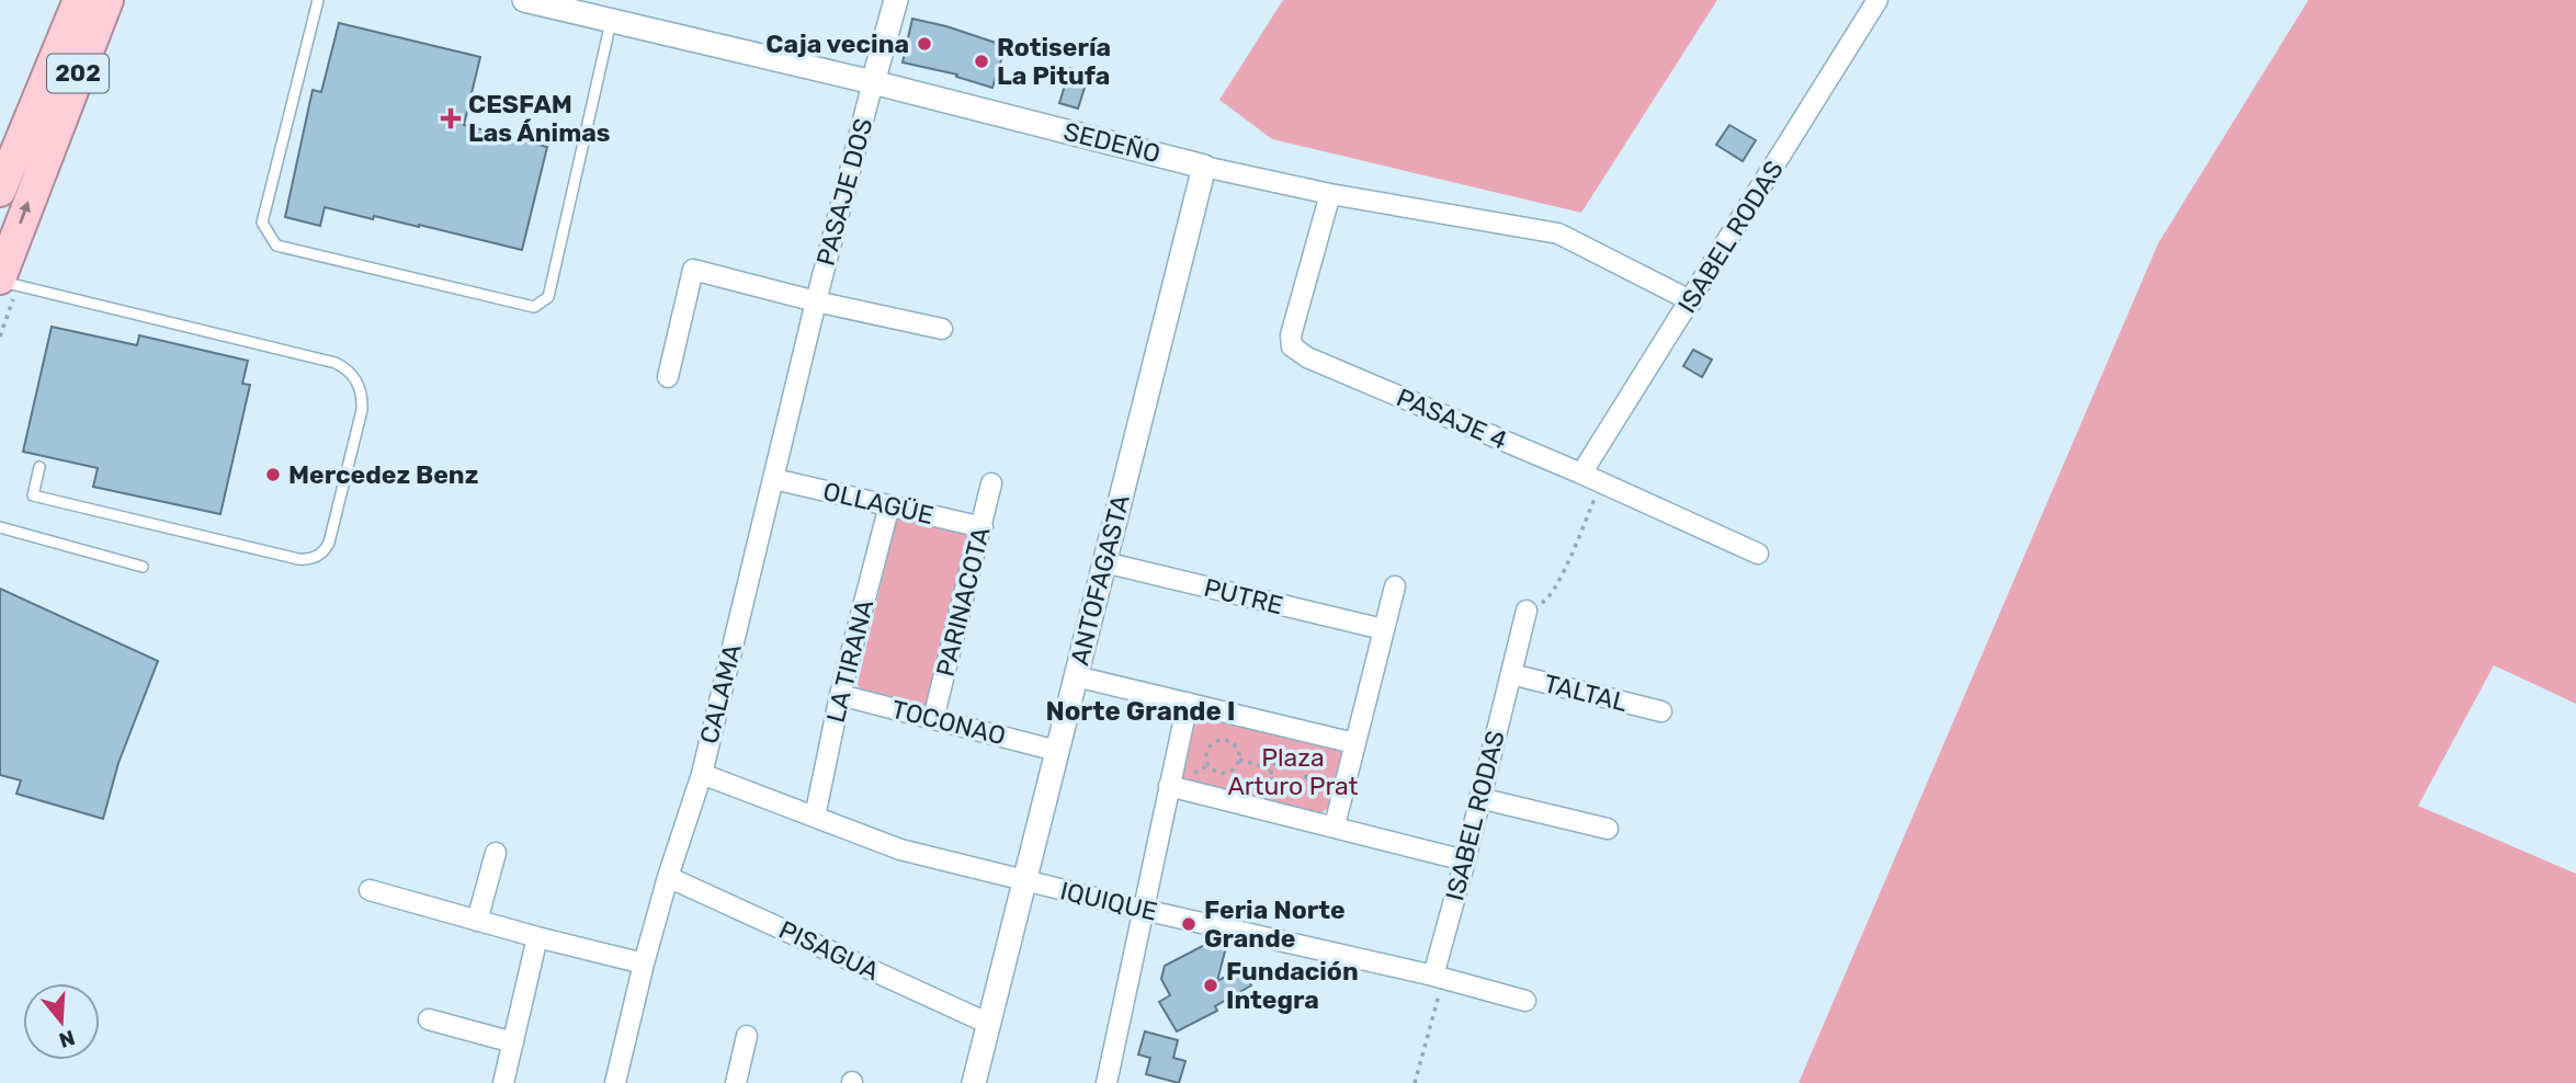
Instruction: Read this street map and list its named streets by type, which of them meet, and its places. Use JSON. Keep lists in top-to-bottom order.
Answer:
{
  "streets": {
    "highway": ["202"],
    "street": [
      "SEDEÑO",
      "PASAJE DOS",
      "ISABEL RODAS",
      "PASAJE 4",
      "OLLAGÜE",
      "ANTOFAGASTA",
      "PUTRE",
      "PARINACOTA",
      "LA TIRANA",
      "TALTAL",
      "CALAMA",
      "TOCONAO",
      "IQUIQUE",
      "PISAGUA"
    ]
  },
  "crossings": [
    ["SEDEÑO", "PASAJE DOS"],
    ["SEDEÑO", "ISABEL RODAS"],
    ["SEDEÑO", "PASAJE 4"],
    ["SEDEÑO", "ANTOFAGASTA"],
    ["PASAJE DOS", "CALAMA"],
    ["ISABEL RODAS", "PASAJE 4"],
    ["ISABEL RODAS", "TALTAL"],
    ["ISABEL RODAS", "IQUIQUE"],
    ["OLLAGÜE", "PARINACOTA"],
    ["OLLAGÜE", "LA TIRANA"],
    ["OLLAGÜE", "CALAMA"],
    ["ANTOFAGASTA", "PUTRE"],
    ["ANTOFAGASTA", "TOCONAO"],
    ["ANTOFAGASTA", "IQUIQUE"],
    ["ANTOFAGASTA", "PISAGUA"],
    ["PARINACOTA", "TOCONAO"],
    ["LA TIRANA", "TOCONAO"],
    ["LA TIRANA", "IQUIQUE"],
    ["CALAMA", "IQUIQUE"],
    ["CALAMA", "PISAGUA"]
  ],
  "districts": ["Norte Grande I"],
  "parks": ["Plaza Arturo Prat"],
  "places": {
    "other": [
      "Caja vecina",
      "Rotisería La Pitufa",
      "Mercedez Benz",
      "Feria Norte Grande",
      "Fundación Integra"
    ],
    "health": ["CESFAM Las Ánimas"]
  },
  "north": "bottom"
}
